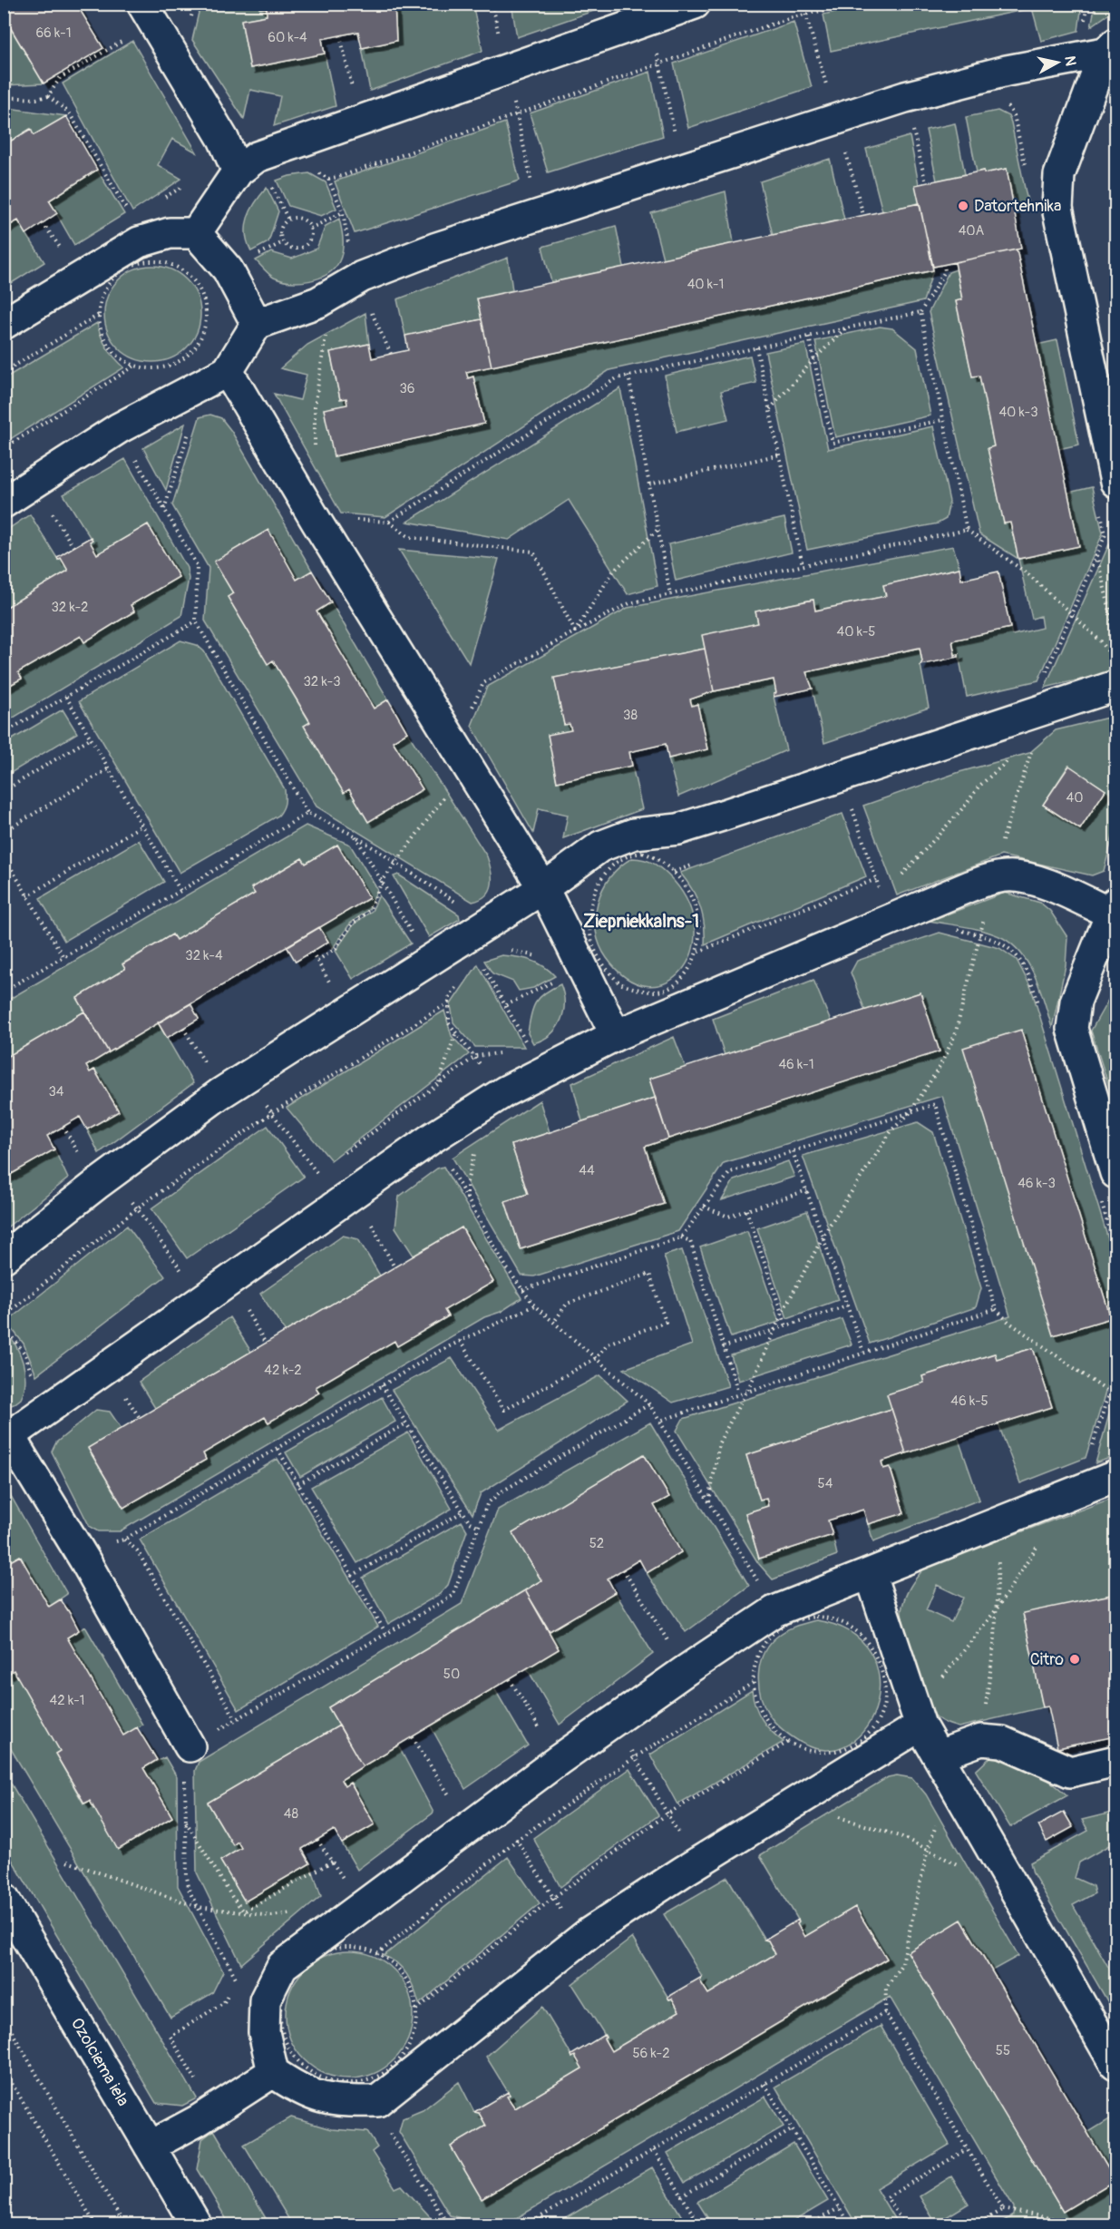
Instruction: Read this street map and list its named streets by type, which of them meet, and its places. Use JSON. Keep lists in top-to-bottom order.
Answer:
{
  "streets": {
    "street": ["Ozolciema iela"]
  },
  "districts": ["Ziepniekkalns-1"],
  "places": ["Datortehnika", "Citro"],
  "house_numbers": [
    "66 k-1",
    "60 k-4",
    "40A",
    "40 k-1",
    "36",
    "40 k-3",
    "32 k-2",
    "40 k-5",
    "32 k-3",
    "38",
    "40",
    "32 k-4",
    "46 k-1",
    "34",
    "44",
    "46 k-3",
    "42 k-2",
    "46 k-5",
    "54",
    "52",
    "50",
    "42 k-1",
    "48",
    "55",
    "56 k-2"
  ],
  "north": "right"
}
